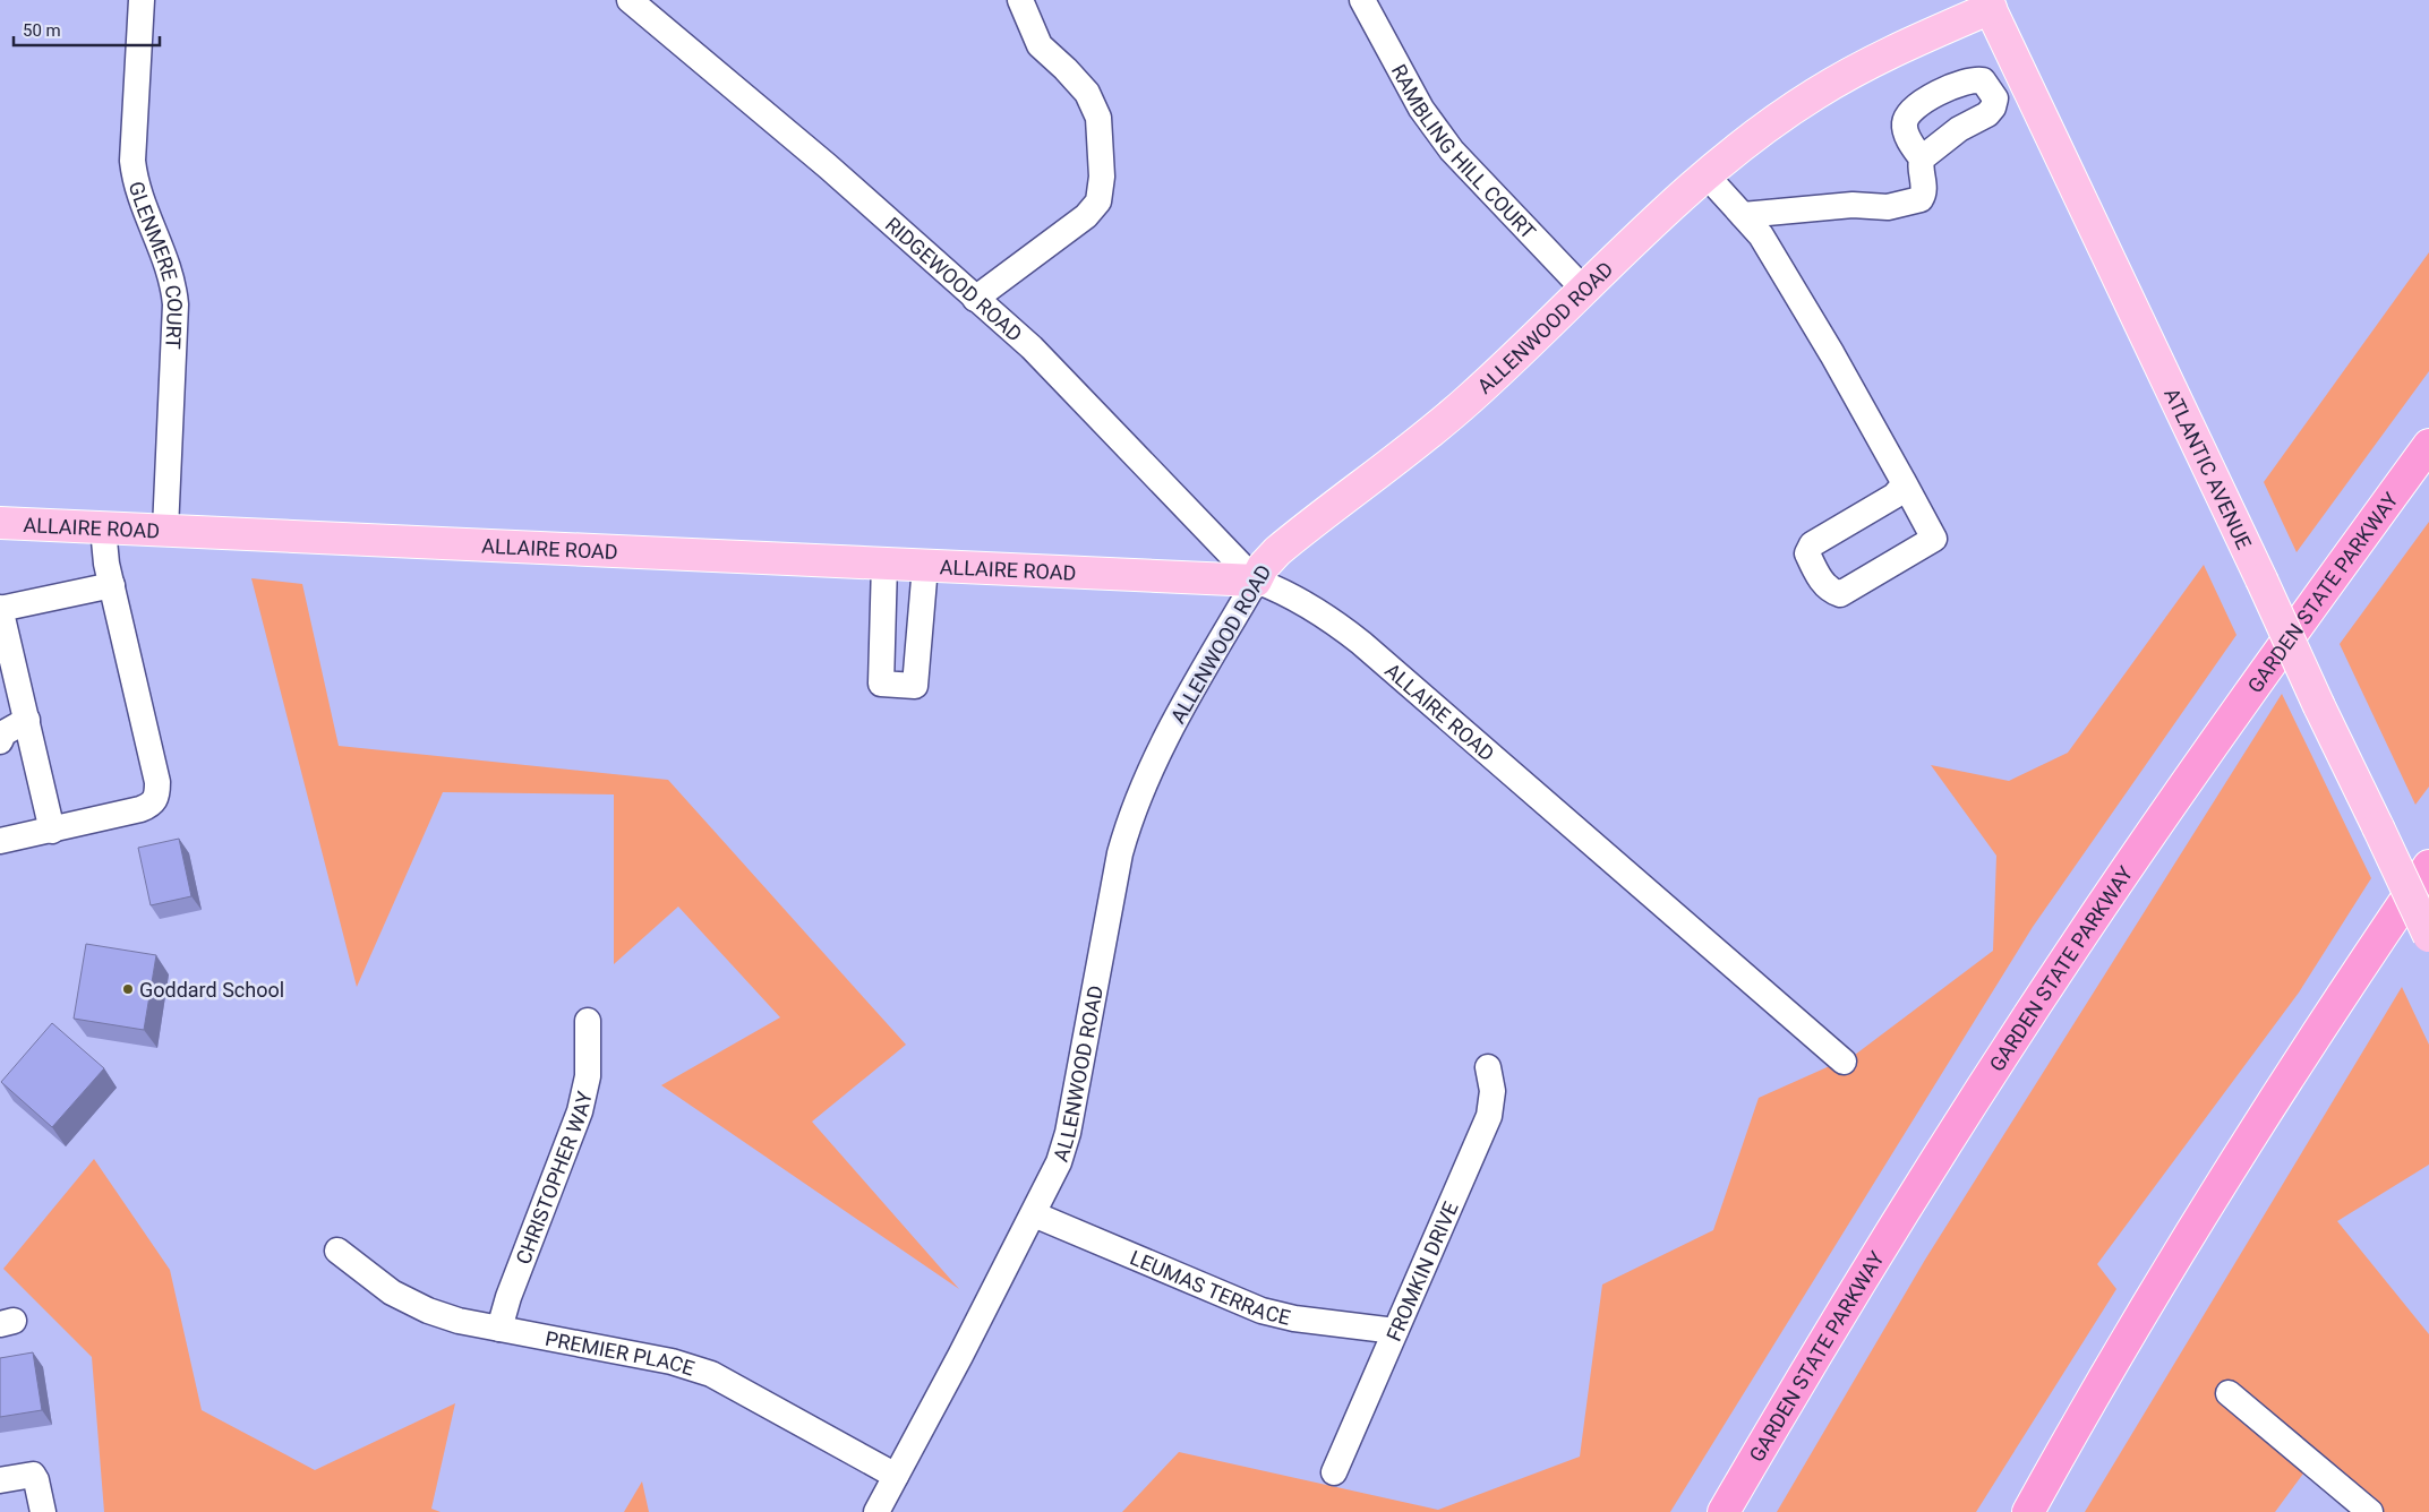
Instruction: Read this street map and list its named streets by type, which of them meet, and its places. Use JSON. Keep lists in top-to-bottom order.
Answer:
{
  "streets": {
    "highway": ["GARDEN STATE PARKWAY"],
    "main road": ["ALLENWOOD ROAD", "ATLANTIC AVENUE", "ALLAIRE ROAD"],
    "street": [
      "RAMBLING HILL COURT",
      "GLENMERE COURT",
      "RIDGEWOOD ROAD",
      "CHRISTOPHER WAY",
      "FROMKIN DRIVE",
      "LEUMAS TERRACE",
      "PREMIER PLACE"
    ]
  },
  "crossings": [
    ["RAMBLING HILL COURT", "ALLENWOOD ROAD"],
    ["GLENMERE COURT", "ALLAIRE ROAD"],
    ["RIDGEWOOD ROAD", "ALLENWOOD ROAD"],
    ["RIDGEWOOD ROAD", "ALLAIRE ROAD"],
    ["ALLENWOOD ROAD", "ATLANTIC AVENUE"],
    ["ALLENWOOD ROAD", "ALLAIRE ROAD"],
    ["ALLENWOOD ROAD", "LEUMAS TERRACE"],
    ["ALLENWOOD ROAD", "PREMIER PLACE"],
    ["CHRISTOPHER WAY", "PREMIER PLACE"],
    ["FROMKIN DRIVE", "LEUMAS TERRACE"]
  ],
  "places": ["Goddard School"],
  "scale_bar": "50 m"
}
